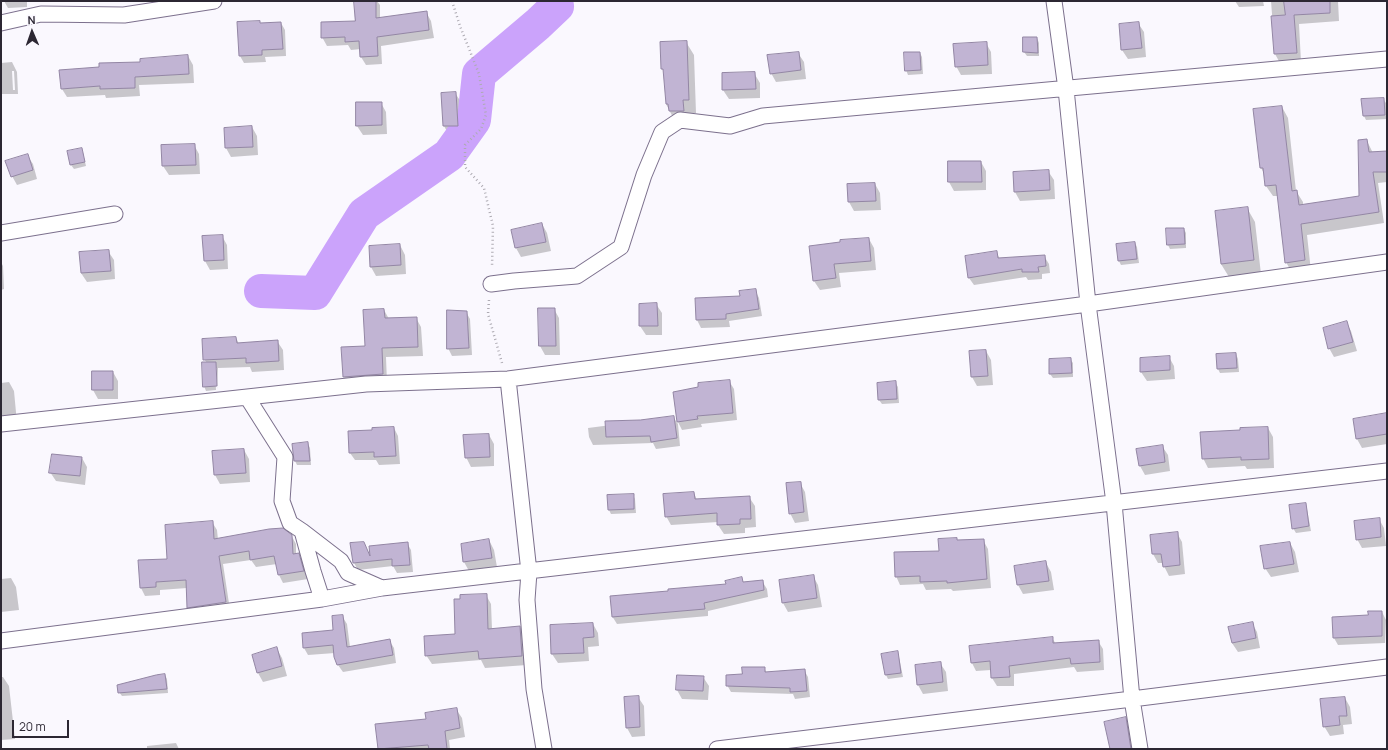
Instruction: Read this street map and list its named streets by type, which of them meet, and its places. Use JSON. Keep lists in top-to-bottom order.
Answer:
{
  "scale_bar": "20 m",
  "north": "top"
}
